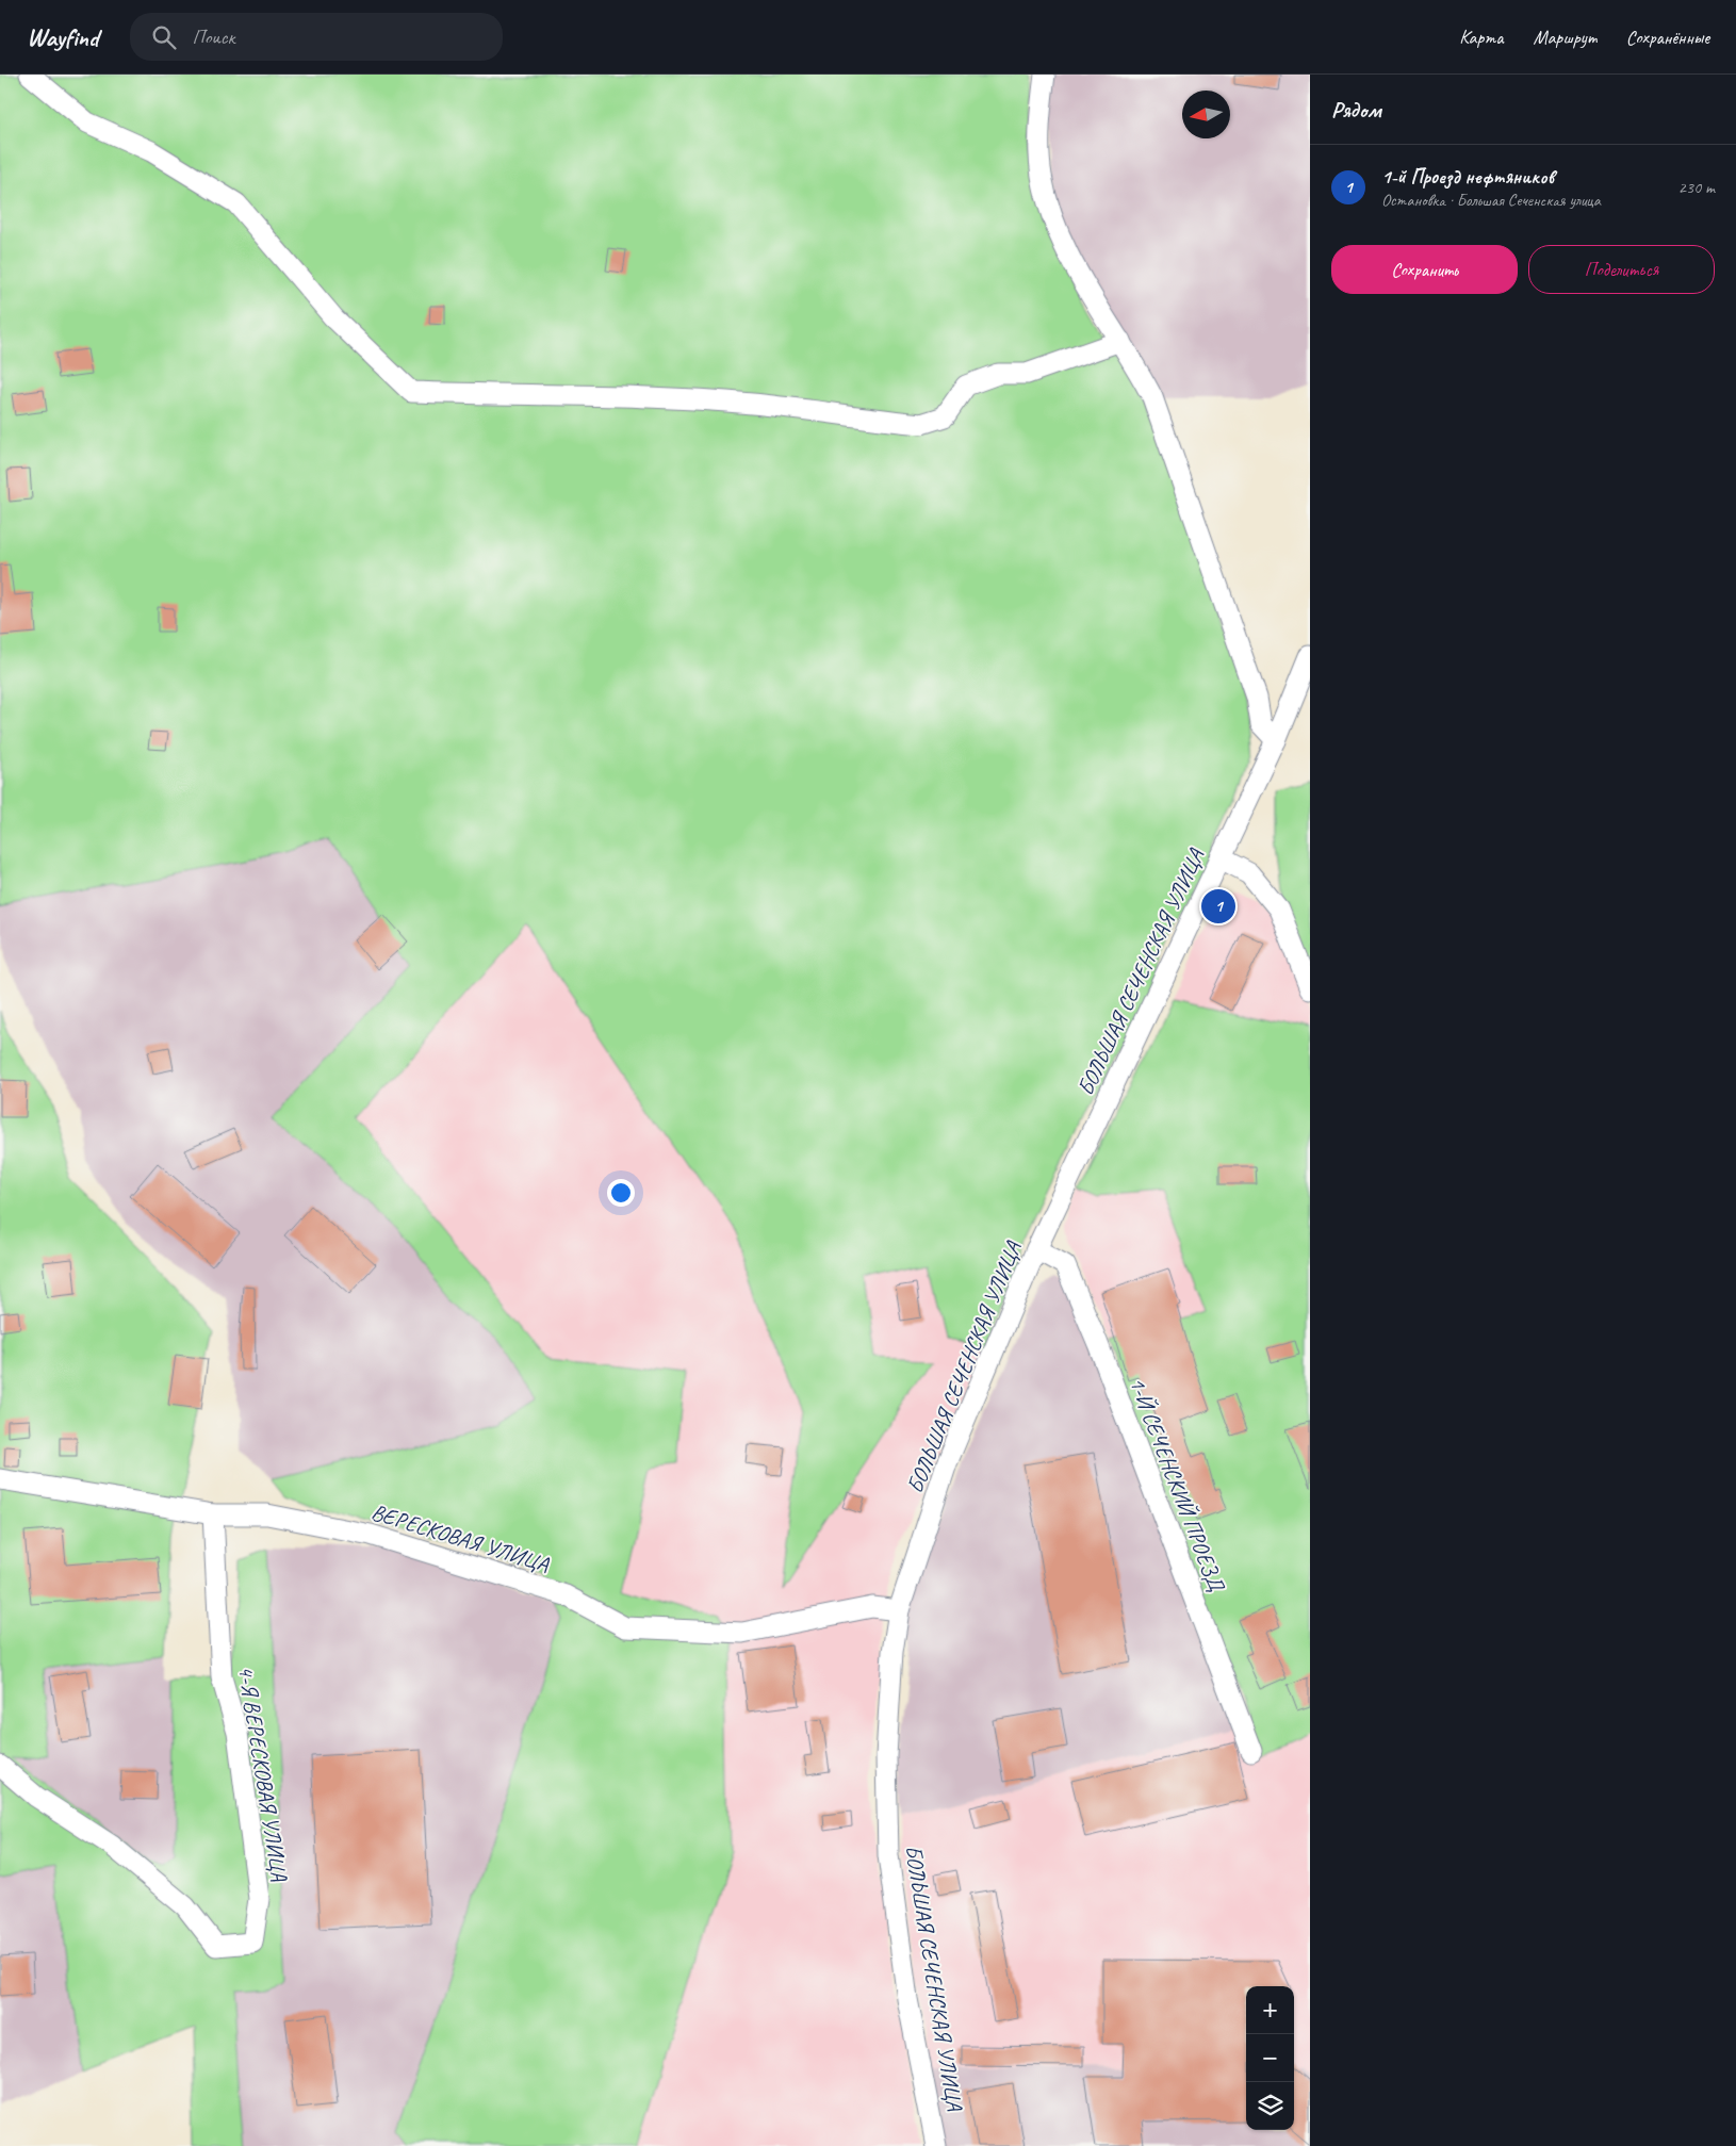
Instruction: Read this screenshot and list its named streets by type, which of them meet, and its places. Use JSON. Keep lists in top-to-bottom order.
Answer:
{
  "streets": {
    "street": [
      "БОЛЬШАЯ СЕЧЕНСКАЯ УЛИЦА",
      "1-Й СЕЧЕНСКИЙ ПРОЕЗД",
      "ВЕРЕСКОВАЯ УЛИЦА",
      "4-Я ВЕРЕСКОВАЯ УЛИЦА"
    ]
  },
  "crossings": [
    ["БОЛЬШАЯ СЕЧЕНСКАЯ УЛИЦА", "1-Й СЕЧЕНСКИЙ ПРОЕЗД"],
    ["БОЛЬШАЯ СЕЧЕНСКАЯ УЛИЦА", "ВЕРЕСКОВАЯ УЛИЦА"],
    ["ВЕРЕСКОВАЯ УЛИЦА", "4-Я ВЕРЕСКОВАЯ УЛИЦА"]
  ],
  "north": "left",
  "page": {
    "header": "Wayfind",
    "search": "Поиск",
    "nav": ["Карта", "Маршрут", "Сохранённые"],
    "heading": "Рядом",
    "list": [
      {
        "mark": "1",
        "name": "1-й Проезд нефтяников",
        "note": "Остановка · Большая Сеченская улица",
        "value": "230 m"
      }
    ],
    "buttons": ["Сохранить", "Поделиться"],
    "pins": "1",
    "map_buttons": ["+", "−"]
  }
}
